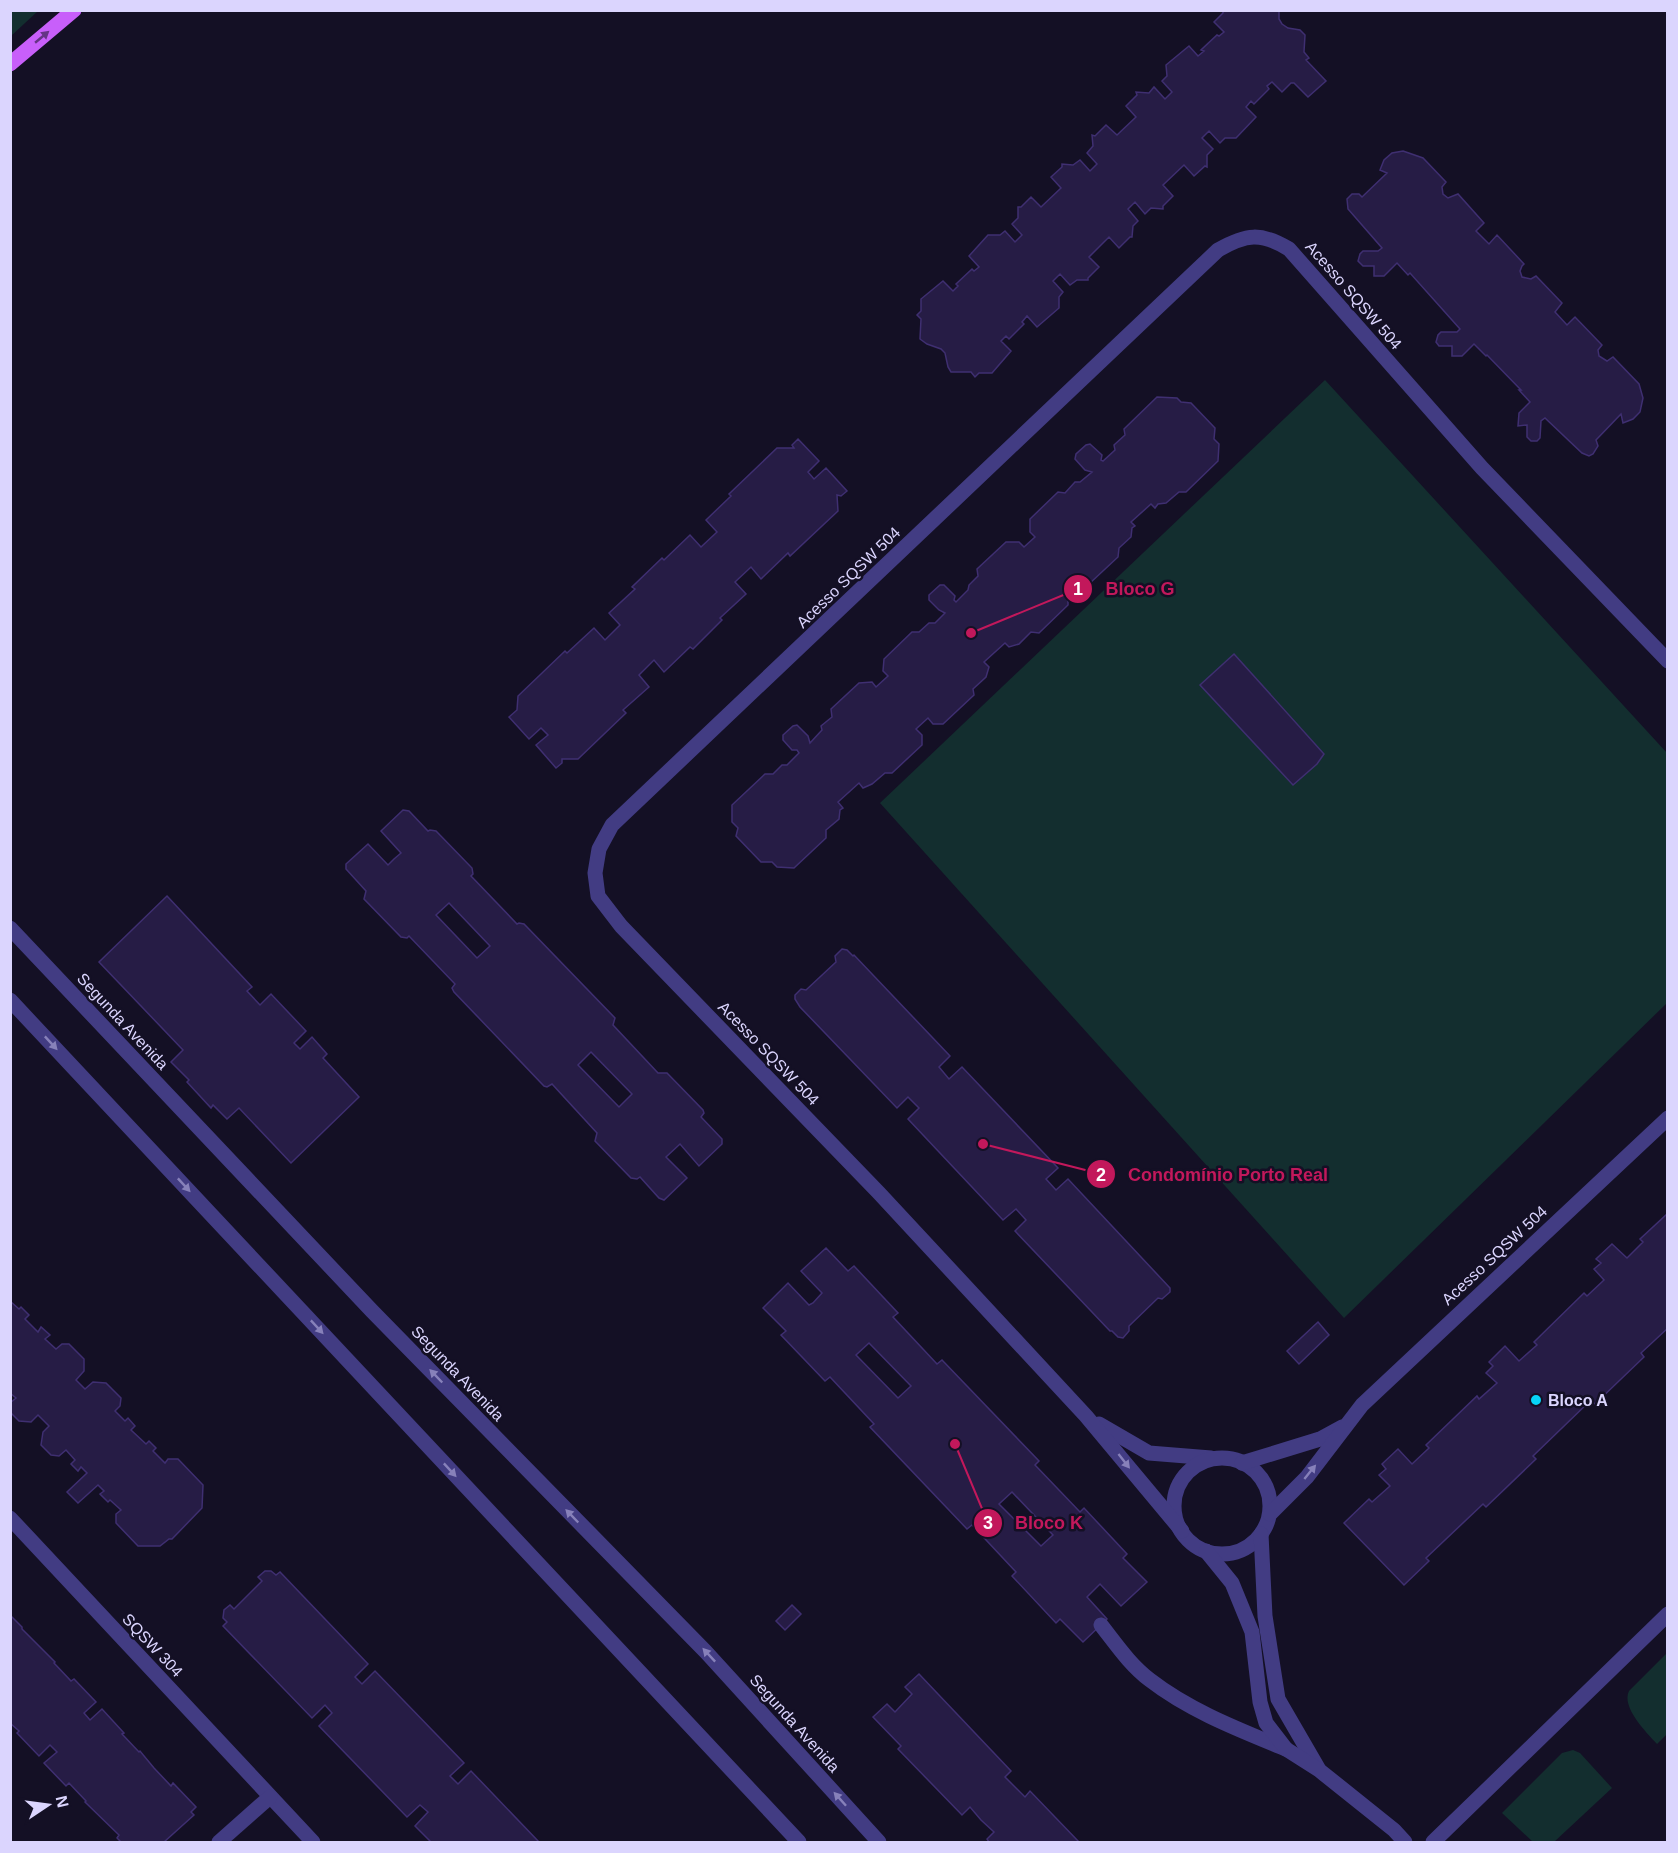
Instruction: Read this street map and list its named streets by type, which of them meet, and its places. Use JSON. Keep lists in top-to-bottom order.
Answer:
{
  "streets": {
    "street": ["Acesso SQSW 504", "Segunda Avenida", "SQSW 304"]
  },
  "places": [
    "Bloco G",
    "Condomínio Porto Real",
    "Bloco A",
    "Bloco K"
  ],
  "north": "right"
}
